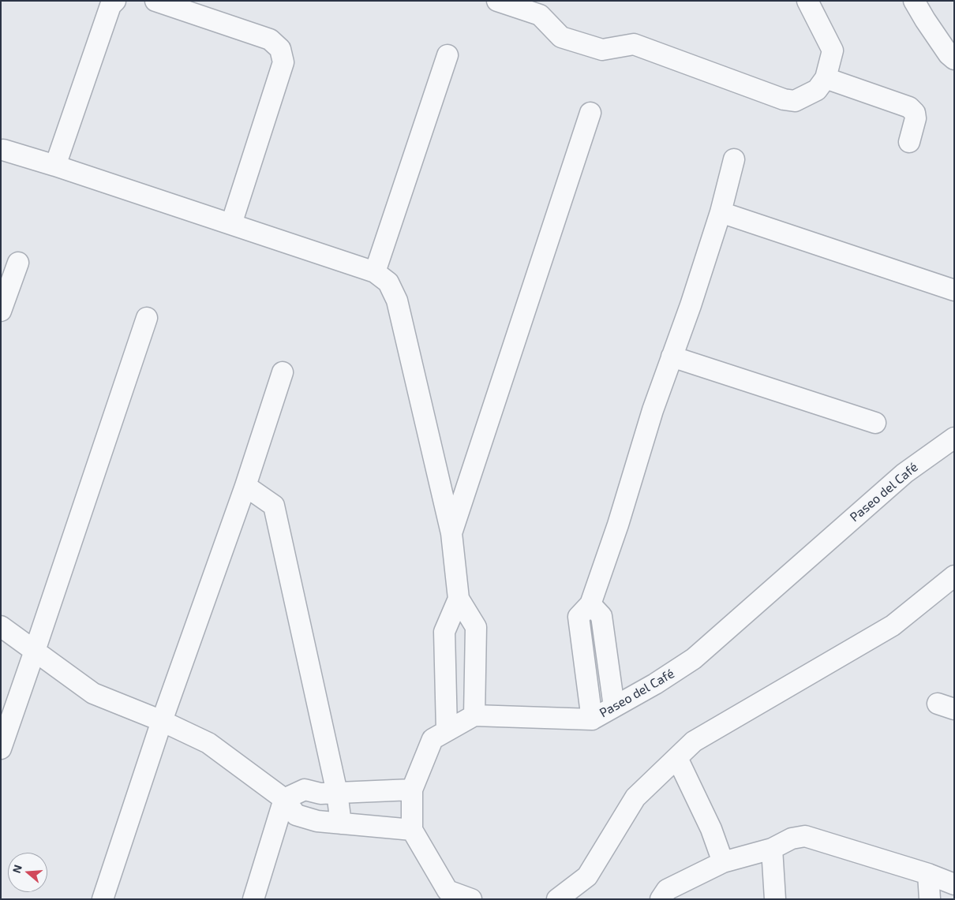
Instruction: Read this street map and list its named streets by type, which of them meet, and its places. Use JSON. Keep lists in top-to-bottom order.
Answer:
{
  "streets": {
    "street": ["Paseo del Café"]
  },
  "north": "left"
}
